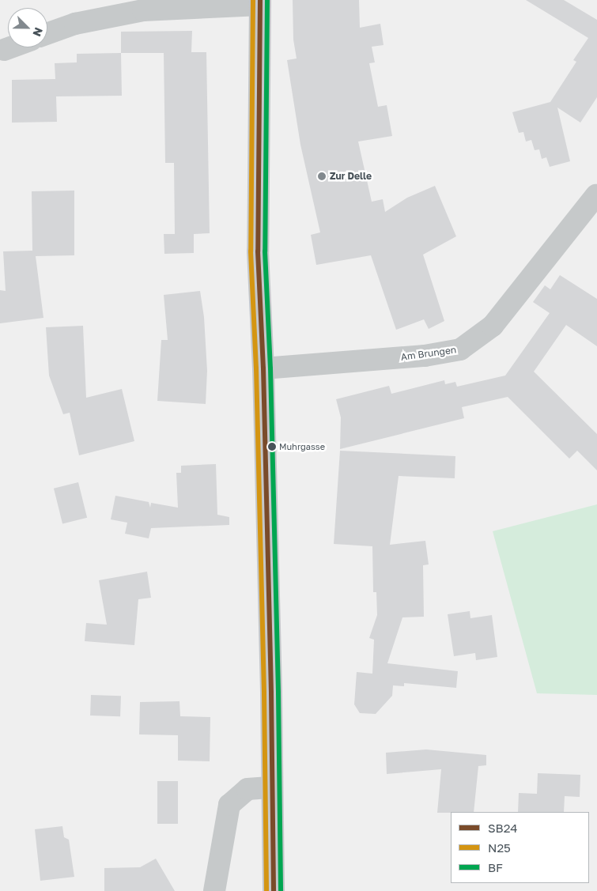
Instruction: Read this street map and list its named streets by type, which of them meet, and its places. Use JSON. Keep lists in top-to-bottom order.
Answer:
{
  "streets": {
    "street": ["Am Brungen"]
  },
  "places": ["Zur Delle", "Muhrgasse"],
  "lines": ["transit line SB24", "transit line N25", "transit line BF"],
  "legend": ["SB24", "N25", "BF"],
  "north": "bottom right"
}
